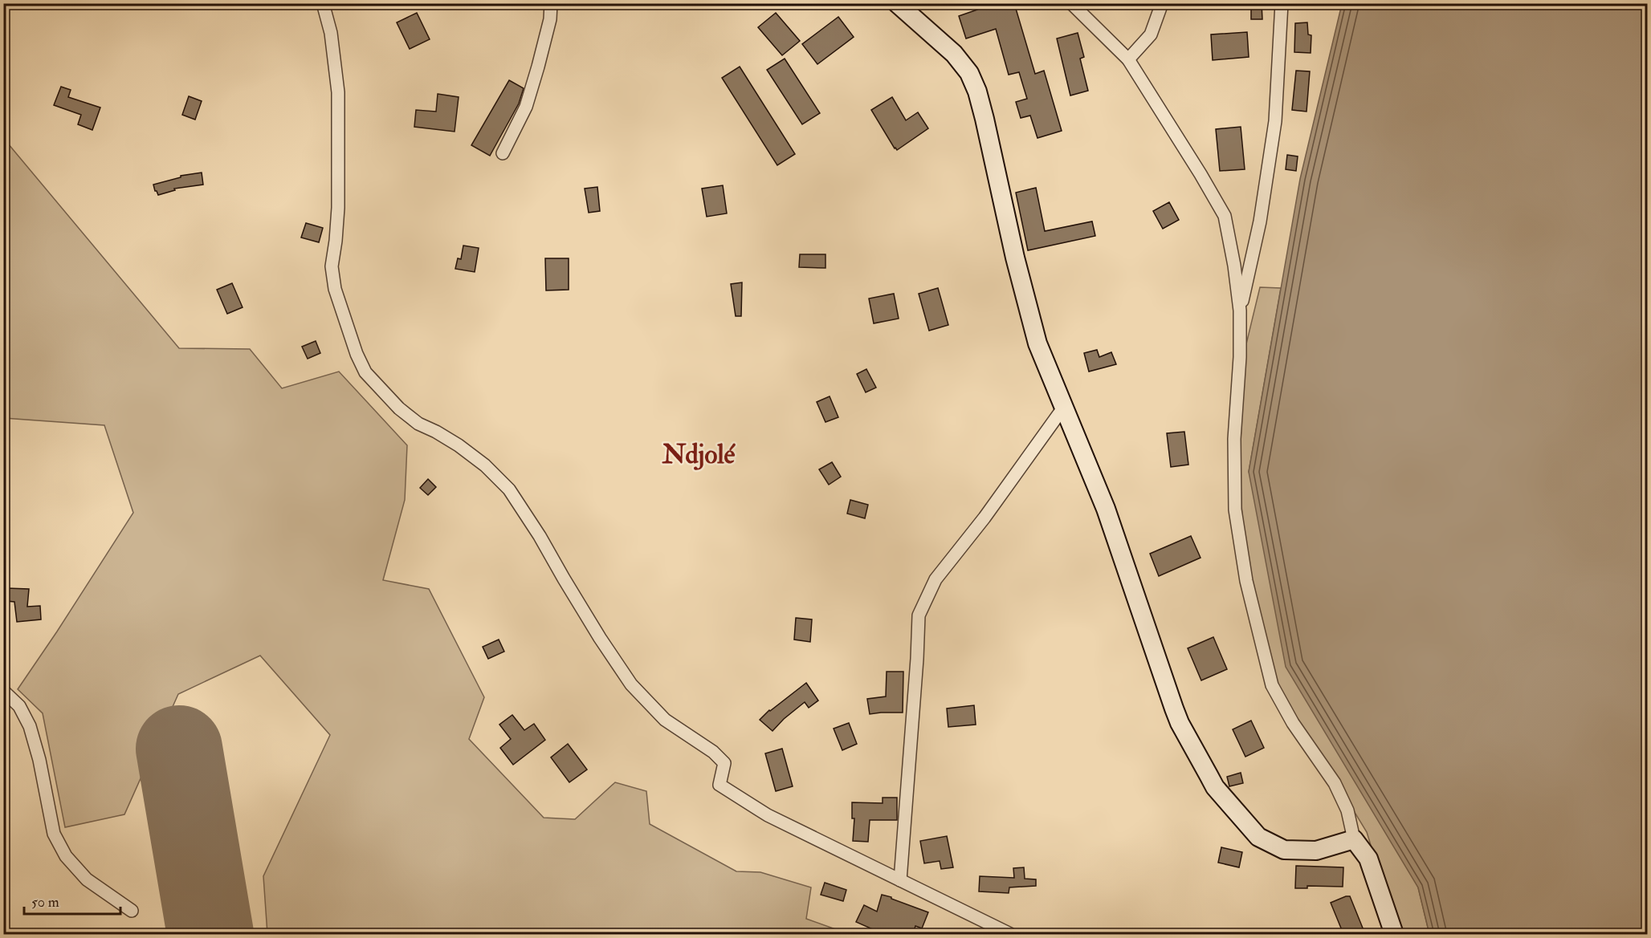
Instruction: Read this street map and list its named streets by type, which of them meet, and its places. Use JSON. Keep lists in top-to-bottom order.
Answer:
{
  "districts": ["Ndjolé"],
  "scale_bar": "50 m"
}
